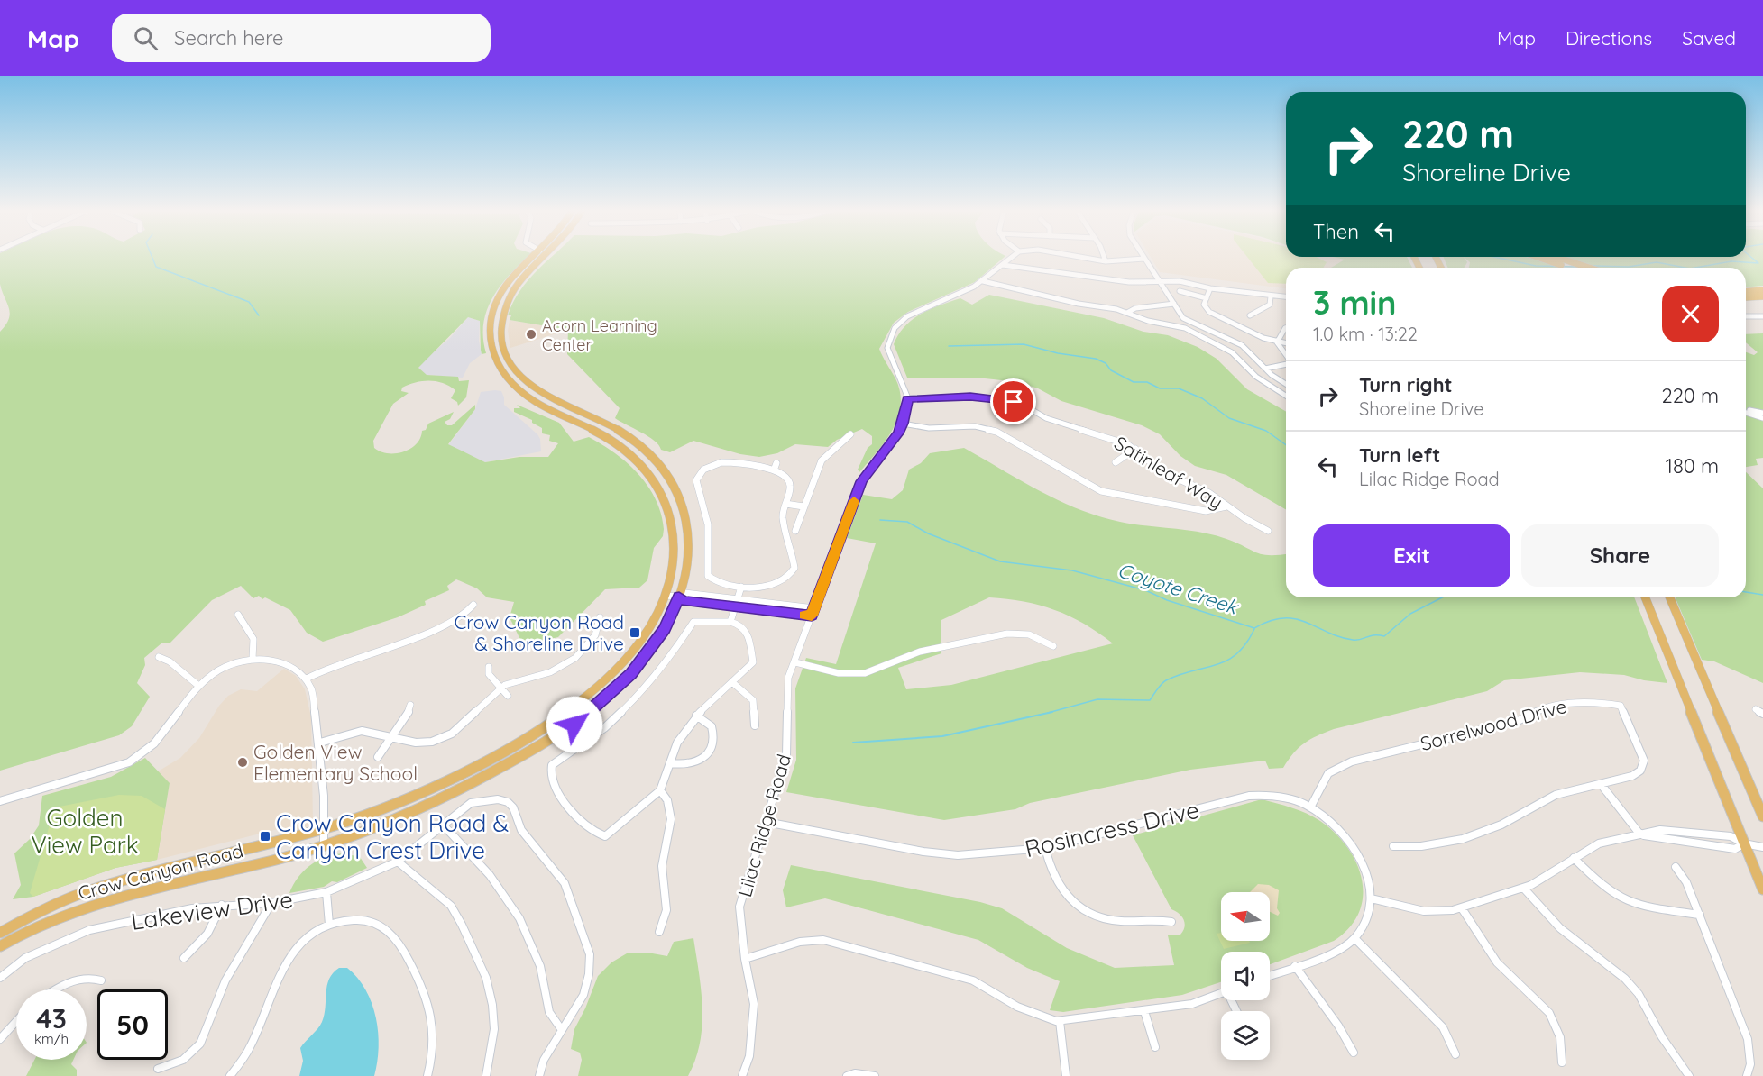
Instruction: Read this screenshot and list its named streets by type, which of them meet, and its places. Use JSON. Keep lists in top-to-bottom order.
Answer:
{
  "streets": {
    "main road": ["Crow Canyon Road"],
    "street": [
      "Satinleaf Way",
      "Sorrelwood Drive",
      "Lilac Ridge Road",
      "Rosincress Drive",
      "Lakeview Drive"
    ]
  },
  "crossings": [
    ["Satinleaf Way", "Lilac Ridge Road"],
    ["Sorrelwood Drive", "Rosincress Drive"],
    ["Lilac Ridge Road", "Rosincress Drive"]
  ],
  "water": ["Coyote Creek"],
  "parks": ["Golden View Park"],
  "places": {
    "other": ["Acorn Learning Center", "Golden View Elementary School"],
    "transit": ["Crow Canyon Road & Shoreline Drive", "Crow Canyon Road & Canyon Crest Drive"]
  },
  "north": "left",
  "page": {
    "header": "Map",
    "search": "Search here",
    "nav": ["Map", "Directions", "Saved"],
    "turn": ["220 m", "Shoreline Drive"],
    "then": "Then",
    "heading": ["3 min", "1.0 km · 13:22"],
    "list": [
      {
        "name": "Turn right",
        "note": "Shoreline Drive",
        "value": "220 m"
      },
      {
        "name": "Turn left",
        "note": "Lilac Ridge Road",
        "value": "180 m"
      }
    ],
    "buttons": ["Exit", "Share"],
    "speed": "43 km/h",
    "limit": "50"
  }
}
